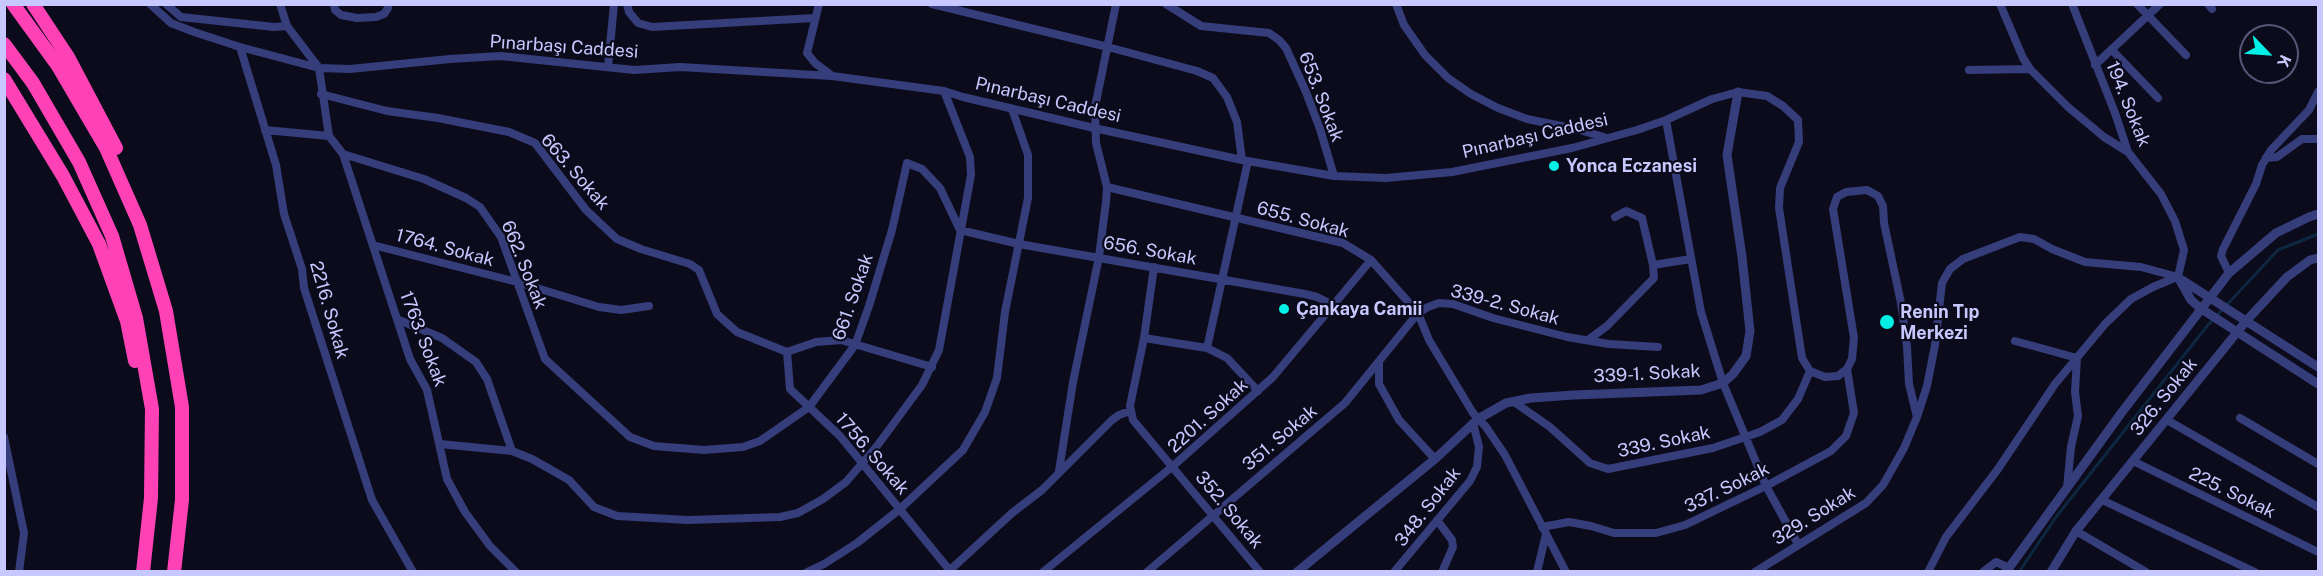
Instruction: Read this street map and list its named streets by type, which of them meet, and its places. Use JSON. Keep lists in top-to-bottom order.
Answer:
{
  "streets": {
    "street": [
      "Pınarbaşı Caddesi",
      "653. Sokak",
      "194. Sokak",
      "663. Sokak",
      "655. Sokak",
      "1764. Sokak",
      "656. Sokak",
      "662. Sokak",
      "661. Sokak",
      "339-2. Sokak",
      "2216. Sokak",
      "1763. Sokak",
      "339-1. Sokak",
      "326. Sokak",
      "2201. Sokak",
      "351. Sokak",
      "339. Sokak",
      "1756. Sokak",
      "337. Sokak",
      "225. Sokak",
      "348. Sokak",
      "352. Sokak",
      "329. Sokak"
    ]
  },
  "crossings": [
    ["Pınarbaşı Caddesi", "653. Sokak"],
    ["Pınarbaşı Caddesi", "2216. Sokak"],
    ["Pınarbaşı Caddesi", "1763. Sokak"],
    ["Pınarbaşı Caddesi", "339-1. Sokak"],
    ["Pınarbaşı Caddesi", "339. Sokak"],
    ["663. Sokak", "1763. Sokak"],
    ["663. Sokak", "1756. Sokak"],
    ["655. Sokak", "339-2. Sokak"],
    ["655. Sokak", "339-1. Sokak"],
    ["655. Sokak", "2201. Sokak"],
    ["655. Sokak", "351. Sokak"],
    ["655. Sokak", "337. Sokak"],
    ["655. Sokak", "348. Sokak"],
    ["1764. Sokak", "662. Sokak"],
    ["1764. Sokak", "1763. Sokak"],
    ["656. Sokak", "661. Sokak"],
    ["656. Sokak", "2201. Sokak"],
    ["662. Sokak", "661. Sokak"],
    ["662. Sokak", "1763. Sokak"],
    ["661. Sokak", "1756. Sokak"],
    ["339-2. Sokak", "351. Sokak"],
    ["339-1. Sokak", "339. Sokak"],
    ["339-1. Sokak", "348. Sokak"],
    ["326. Sokak", "225. Sokak"],
    ["2201. Sokak", "352. Sokak"],
    ["351. Sokak", "352. Sokak"]
  ],
  "places": ["Yonca Eczanesi", "Çankaya Camii", "Renin Tıp Merkezi"],
  "north": "bottom right"
}
